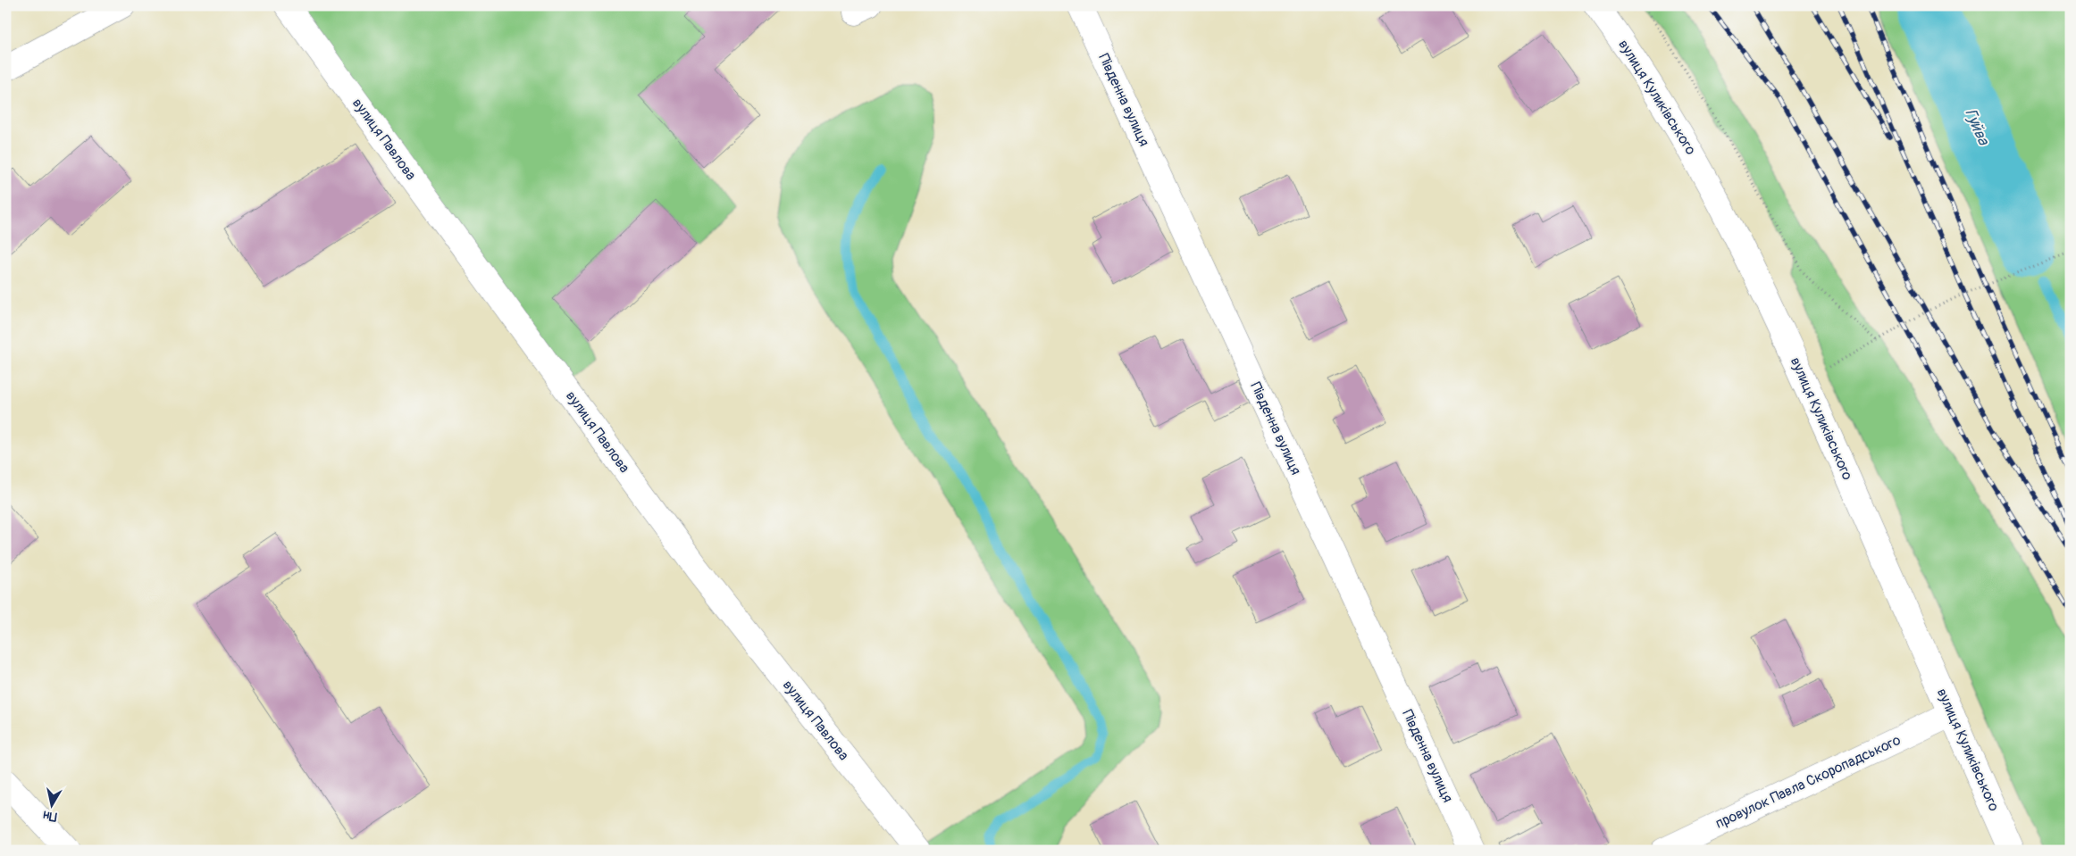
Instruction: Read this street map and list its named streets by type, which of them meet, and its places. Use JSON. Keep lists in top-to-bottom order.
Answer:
{
  "streets": {
    "street": [
      "вулиця Куликівського",
      "Південна вулиця",
      "вулиця Павлова",
      "провулок Павла Скоропадського"
    ]
  },
  "crossings": [
    ["вулиця Куликівського", "провулок Павла Скоропадського"]
  ],
  "water": ["Гуйва"],
  "north": "bottom"
}
